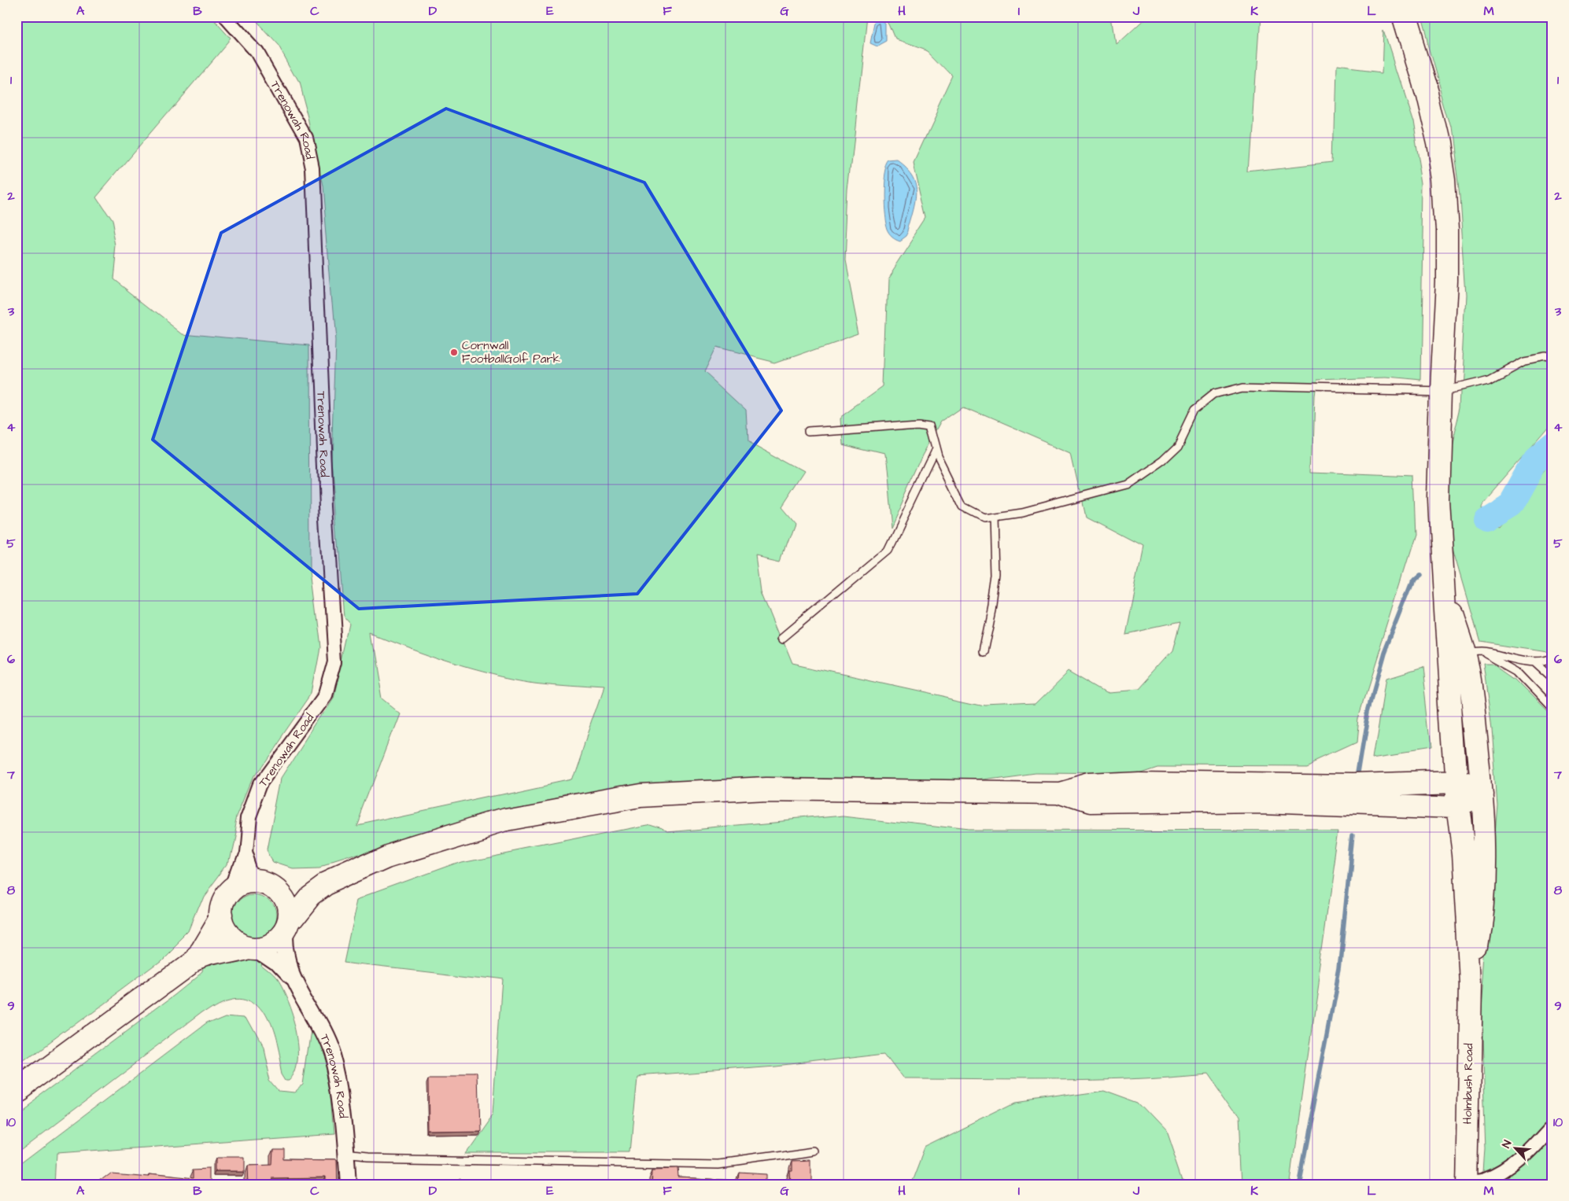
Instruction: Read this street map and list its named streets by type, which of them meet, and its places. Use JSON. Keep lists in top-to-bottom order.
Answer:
{
  "streets": {
    "highway": ["Holmbush Road"],
    "street": ["Trenowah Road"]
  },
  "places": ["Cornwall FootballGolf Park"],
  "north": "top left",
  "grid": {
    "columns": [
      "A",
      "B",
      "C",
      "D",
      "E",
      "F",
      "G",
      "H",
      "I",
      "J",
      "K",
      "L",
      "M"
    ],
    "rows": [
      "1",
      "2",
      "3",
      "4",
      "5",
      "6",
      "7",
      "8",
      "9",
      "10"
    ]
  }
}
